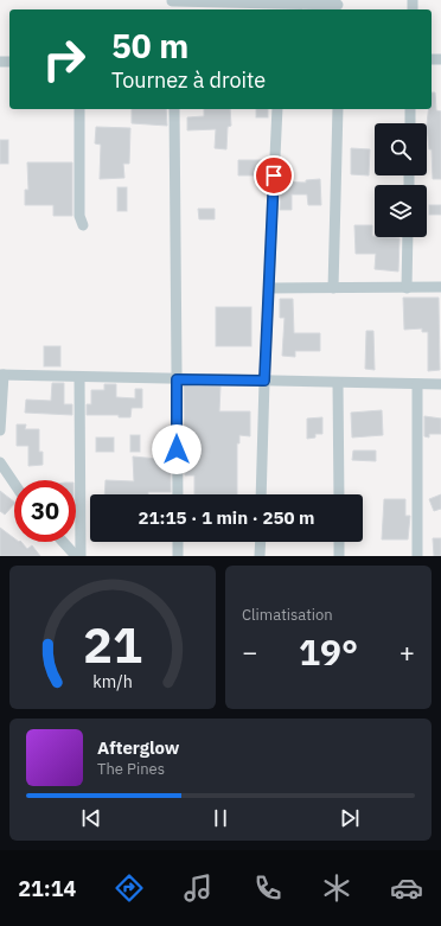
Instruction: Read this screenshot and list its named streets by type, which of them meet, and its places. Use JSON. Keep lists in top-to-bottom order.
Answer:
{
  "page": {
    "turn": ["50 m", "Tournez à droite"],
    "limit": "30",
    "trip": "21:15 · 1 min · 250 m",
    "tile": "Climatisation",
    "heat": ["−", "19°", "+"],
    "song": ["Afterglow", "The Pines"],
    "tabs": "21:14",
    "gauge": ["21", "km/h"]
  }
}
